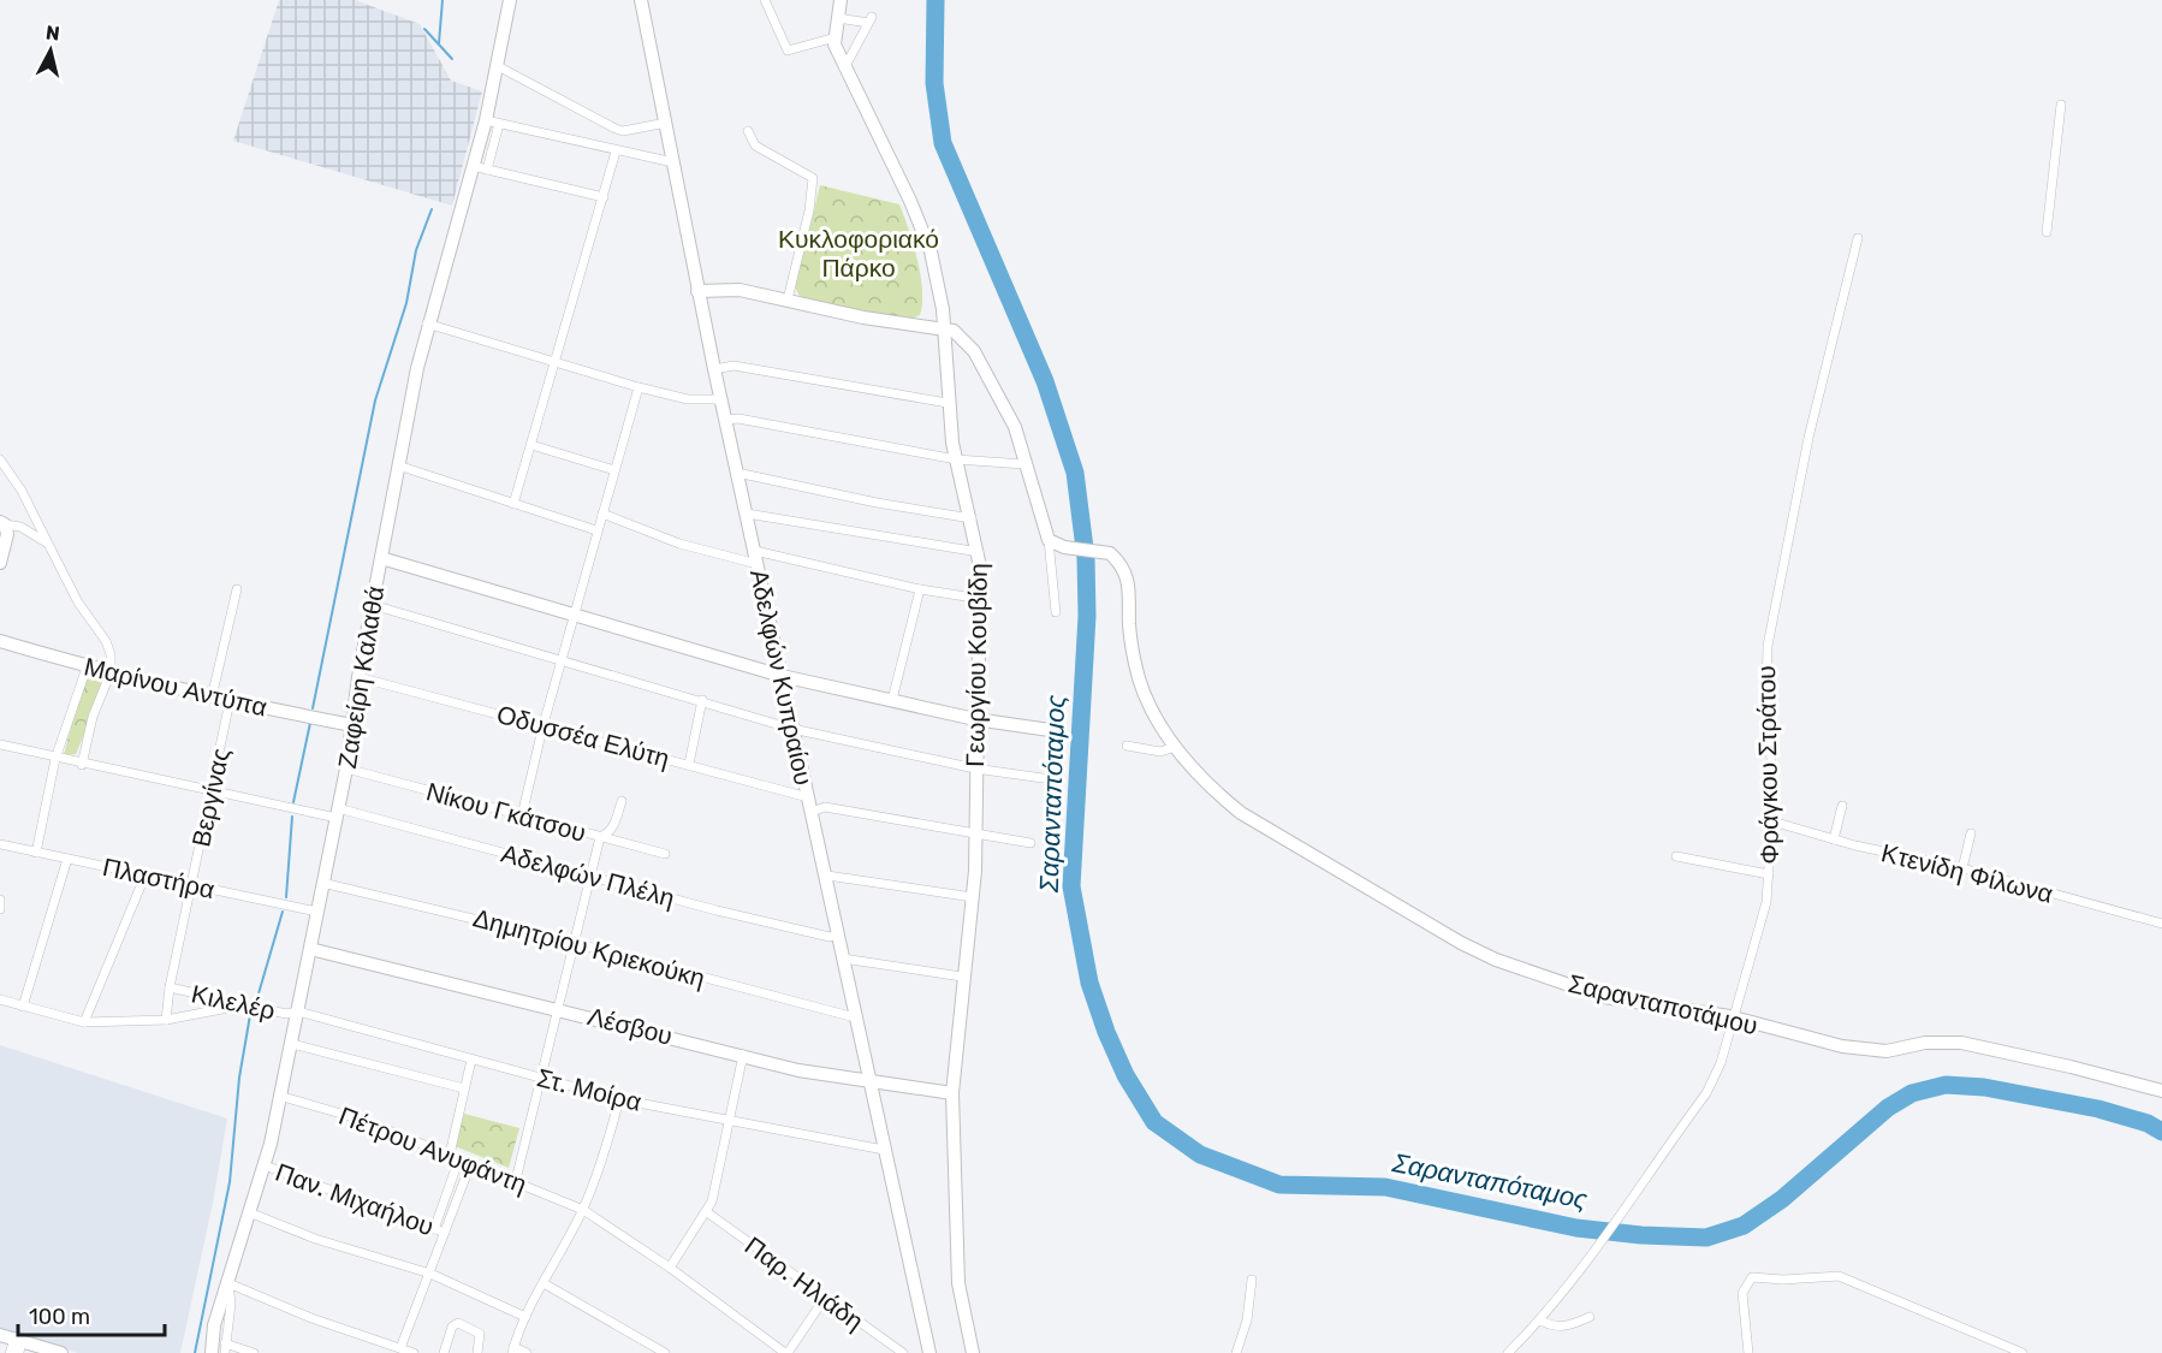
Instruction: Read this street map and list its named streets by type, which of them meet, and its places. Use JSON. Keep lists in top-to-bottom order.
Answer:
{
  "streets": {
    "street": [
      "Γεωργίου Κουβίδη",
      "Ζαφείρη Καλαθά",
      "Αδελφών Κυπραίου",
      "Μαρίνου Αντύπα",
      "Οδυσσέα Ελύτη",
      "Φράγκου Στράτου",
      "Βεργίνας",
      "Νίκου Γκάτσου",
      "Κτενίδη Φίλωνα",
      "Αδελφών Πλέλη",
      "Πλαστήρα",
      "Δημητρίου Κριεκούκη",
      "Κιλελέρ",
      "Σαρανταποτάμου",
      "Λέσβου",
      "Στ. Μοίρα",
      "Πέτρου Ανυφάντη",
      "Παν. Μιχαήλου",
      "Παρ. Ηλιάδη"
    ]
  },
  "crossings": [
    ["Γεωργίου Κουβίδη", "Λέσβου"],
    ["Ζαφείρη Καλαθά", "Μαρίνου Αντύπα"],
    ["Ζαφείρη Καλαθά", "Οδυσσέα Ελύτη"],
    ["Ζαφείρη Καλαθά", "Νίκου Γκάτσου"],
    ["Ζαφείρη Καλαθά", "Αδελφών Πλέλη"],
    ["Ζαφείρη Καλαθά", "Πλαστήρα"],
    ["Ζαφείρη Καλαθά", "Δημητρίου Κριεκούκη"],
    ["Ζαφείρη Καλαθά", "Κιλελέρ"],
    ["Ζαφείρη Καλαθά", "Λέσβου"],
    ["Ζαφείρη Καλαθά", "Στ. Μοίρα"],
    ["Ζαφείρη Καλαθά", "Πέτρου Ανυφάντη"],
    ["Ζαφείρη Καλαθά", "Παν. Μιχαήλου"],
    ["Αδελφών Κυπραίου", "Οδυσσέα Ελύτη"],
    ["Αδελφών Κυπραίου", "Αδελφών Πλέλη"],
    ["Αδελφών Κυπραίου", "Δημητρίου Κριεκούκη"],
    ["Αδελφών Κυπραίου", "Λέσβου"],
    ["Αδελφών Κυπραίου", "Στ. Μοίρα"],
    ["Μαρίνου Αντύπα", "Βεργίνας"],
    ["Φράγκου Στράτου", "Κτενίδη Φίλωνα"],
    ["Φράγκου Στράτου", "Σαρανταποτάμου"],
    ["Βεργίνας", "Αδελφών Πλέλη"],
    ["Βεργίνας", "Πλαστήρα"],
    ["Βεργίνας", "Κιλελέρ"],
    ["Κιλελέρ", "Στ. Μοίρα"]
  ],
  "water": ["Σαρανταπόταμος"],
  "parks": ["Κυκλοφοριακό Πάρκο"],
  "scale_bar": "100 m",
  "north": "top"
}
